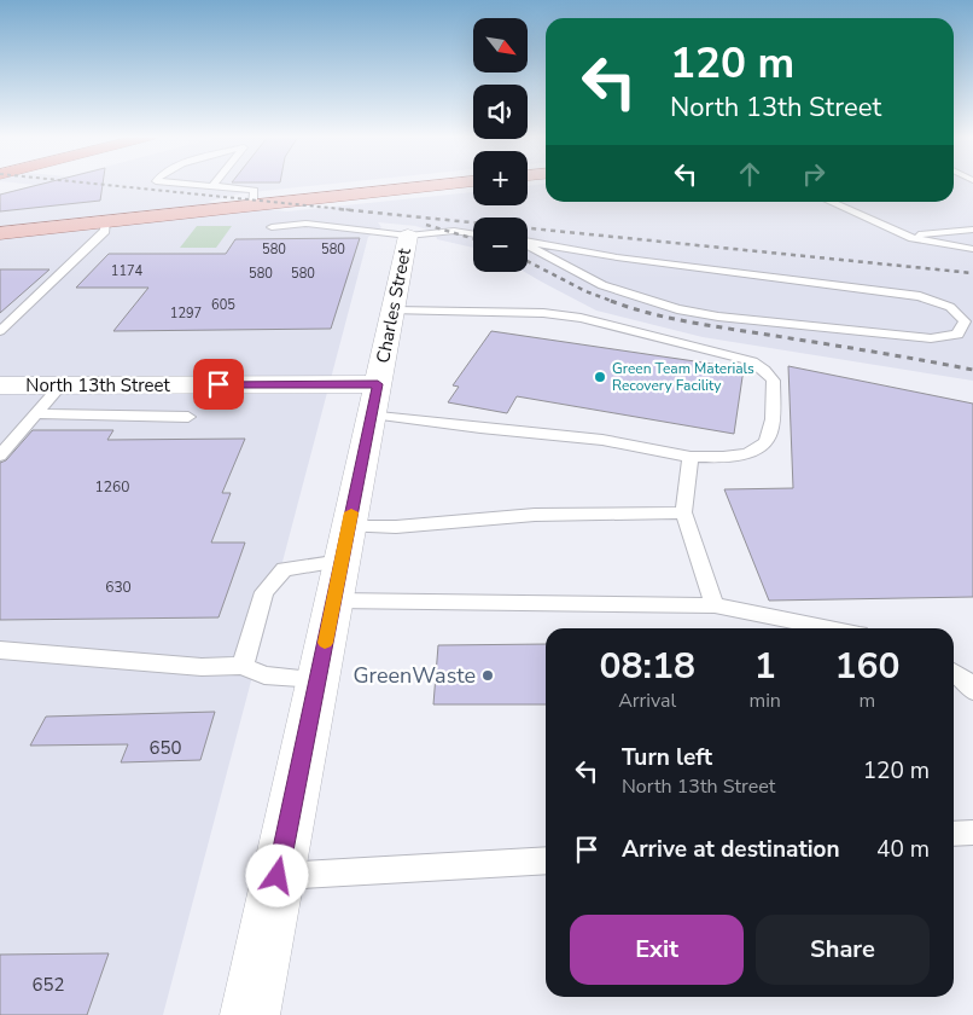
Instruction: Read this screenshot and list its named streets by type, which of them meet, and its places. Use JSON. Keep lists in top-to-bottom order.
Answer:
{
  "streets": {
    "street": ["Charles Street", "North 13th Street"]
  },
  "crossings": [
    ["Charles Street", "North 13th Street"]
  ],
  "places": ["Green Team Materials Recovery Facility", "GreenWaste"],
  "house_numbers": [
    "580",
    "580",
    "1174",
    "580",
    "580",
    "605",
    "1297",
    "1260",
    "630",
    "650",
    "652"
  ],
  "north": "bottom right",
  "page": {
    "map_buttons": ["+", "−"],
    "turn": ["120 m", "North 13th Street"],
    "eta": [
      "08:18",
      "Arrival",
      "1",
      "min",
      "160",
      "m"
    ],
    "list": [
      {
        "name": "Turn left",
        "note": "North 13th Street",
        "value": "120 m"
      },
      {
        "name": "Arrive at destination",
        "value": "40 m"
      }
    ],
    "buttons": ["Exit", "Share"]
  }
}
